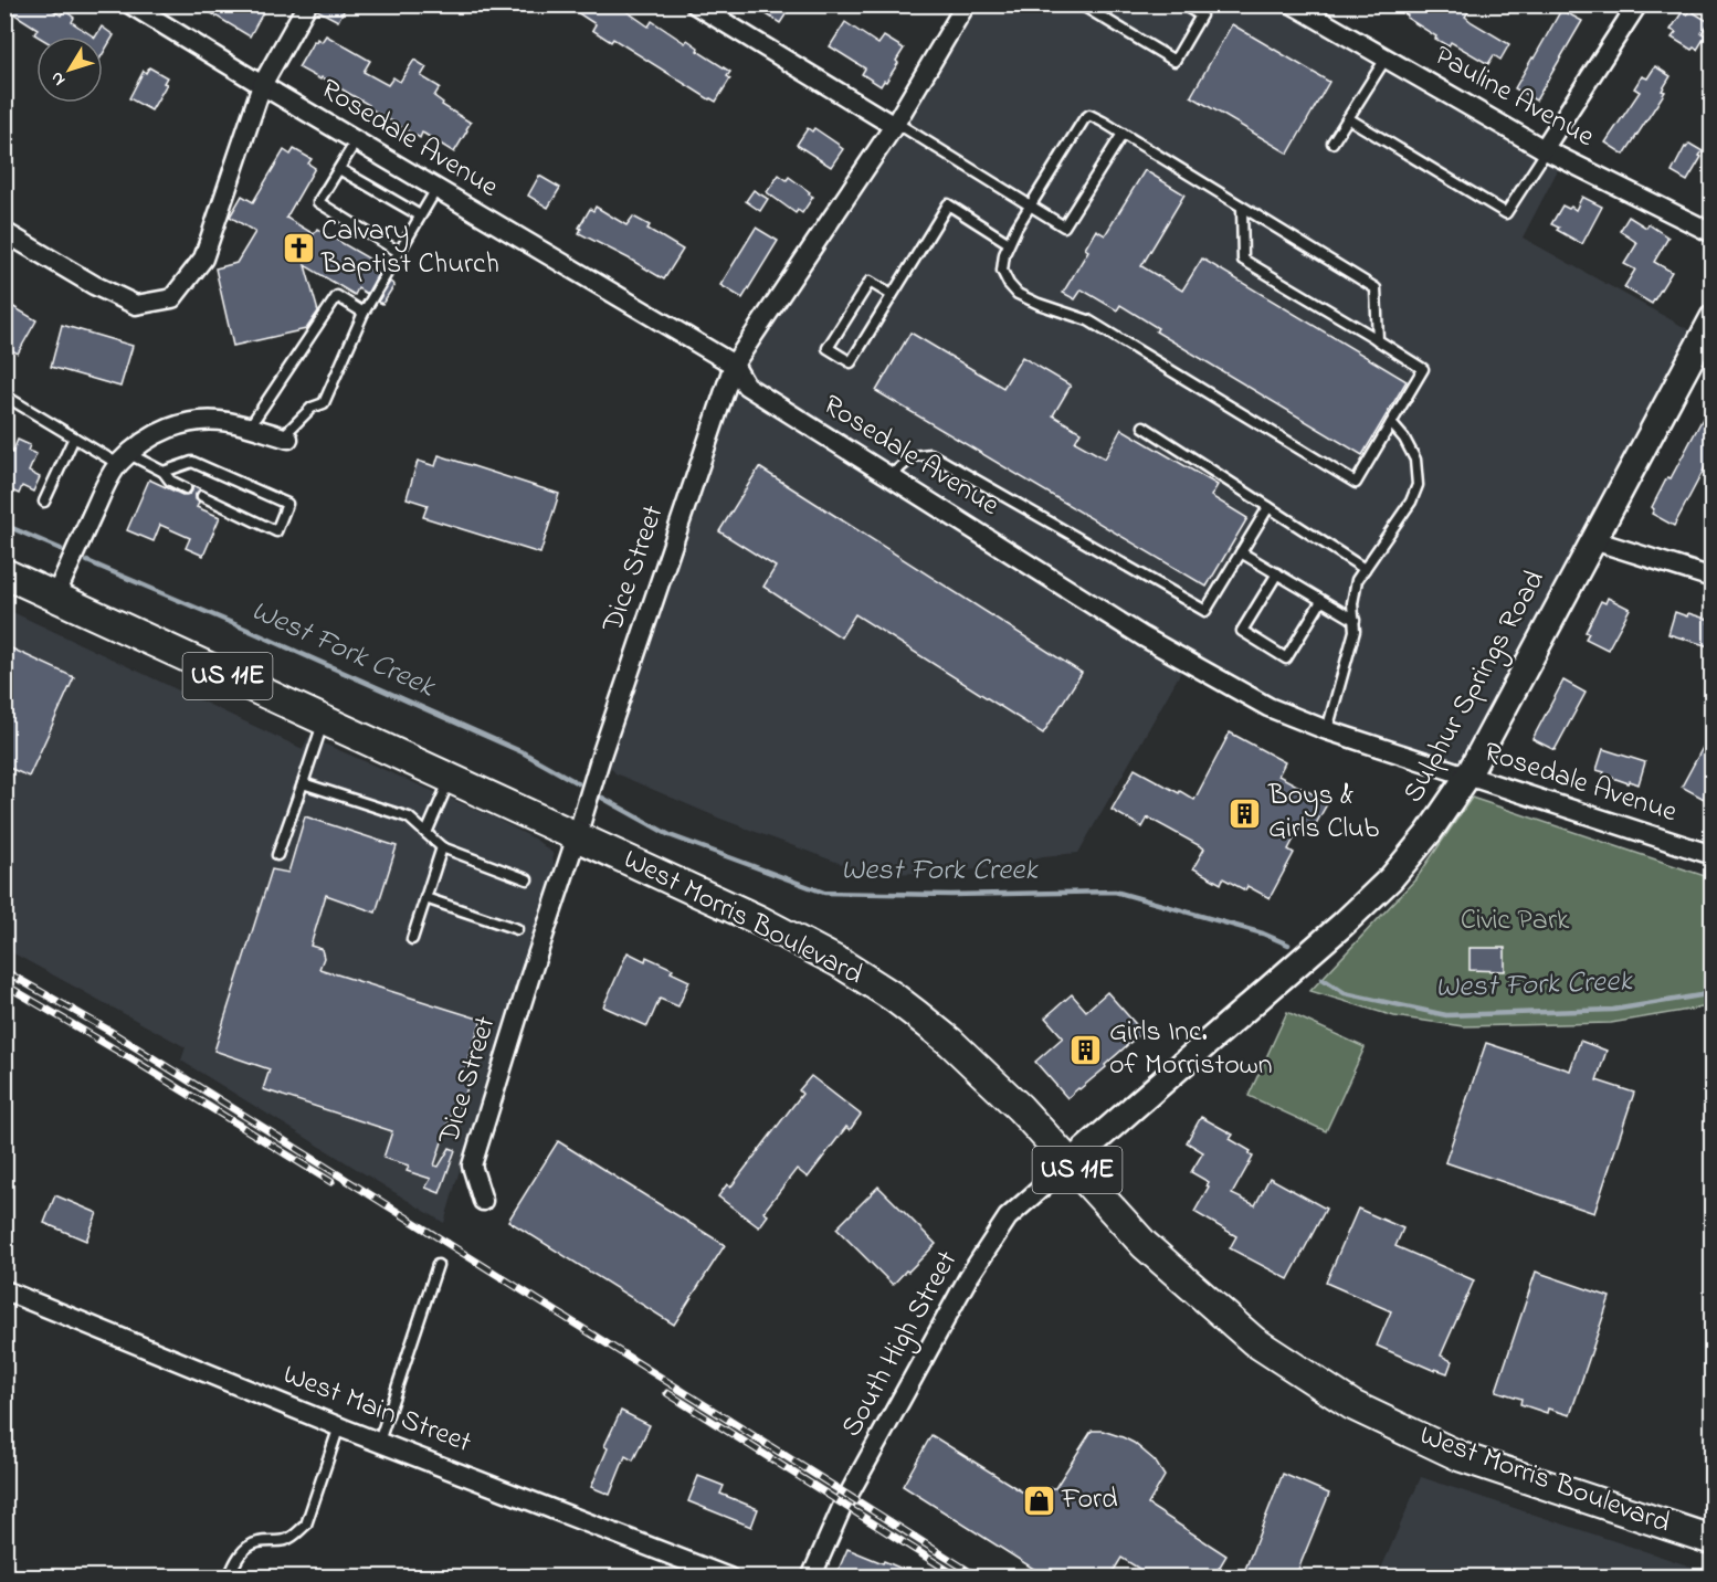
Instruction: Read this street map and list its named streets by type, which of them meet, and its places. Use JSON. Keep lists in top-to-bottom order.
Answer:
{
  "streets": {
    "main road": ["US 11E", "West Morris Boulevard"],
    "street": [
      "Pauline Avenue",
      "Rosedale Avenue",
      "Dice Street",
      "Sulphur Springs Road",
      "South High Street",
      "West Main Street"
    ]
  },
  "crossings": [
    ["Rosedale Avenue", "Dice Street"],
    ["Rosedale Avenue", "Sulphur Springs Road"],
    ["Dice Street", "West Morris Boulevard"],
    ["Sulphur Springs Road", "West Morris Boulevard"],
    ["Sulphur Springs Road", "South High Street"],
    ["West Morris Boulevard", "South High Street"]
  ],
  "water": ["West Fork Creek"],
  "parks": ["Civic Park"],
  "places": {
    "church": ["Calvary Baptist Church"],
    "building": ["Boys & Girls Club", "Girls Inc. of Morristown"],
    "shop": ["Ford"]
  },
  "north": "bottom left"
}
